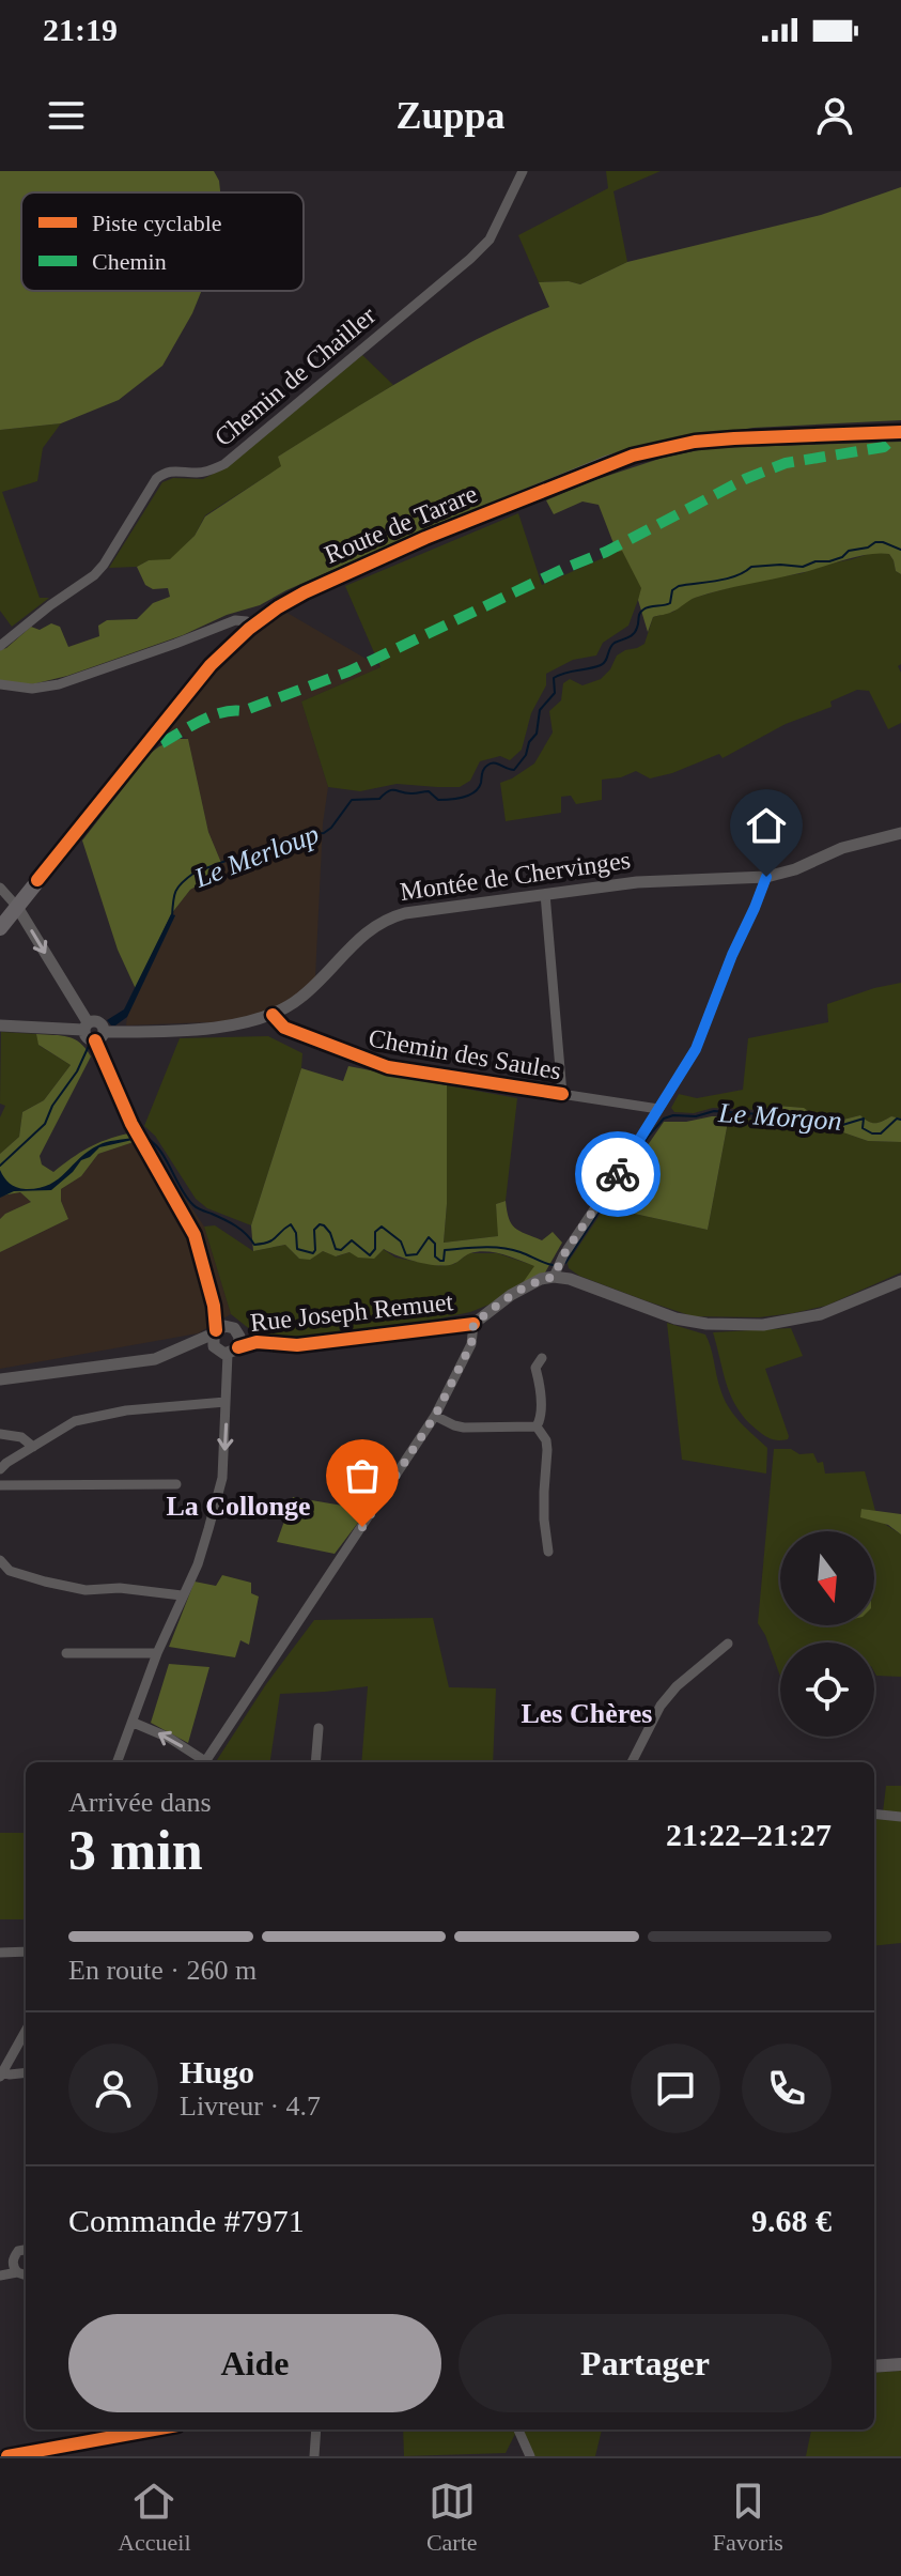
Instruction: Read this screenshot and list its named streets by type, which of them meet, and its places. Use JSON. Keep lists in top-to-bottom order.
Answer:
{
  "streets": {
    "main road": ["Route de Tarare"],
    "street": [
      "Chemin de Chailler",
      "Montée de Chervinges",
      "Chemin des Saules",
      "Rue Joseph Remuet"
    ]
  },
  "crossings": [
    ["Montée de Chervinges", "Chemin des Saules"]
  ],
  "districts": ["La Collonge", "Les Chères"],
  "water": ["Le Merloup", "Le Morgon"],
  "legend": ["Piste cyclable", "Chemin"],
  "north": "bottom",
  "page": {
    "status": "21:19",
    "header": "Zuppa",
    "heading": ["3 min", "Arrivée dans", "21:22–21:27"],
    "panel": [
      "Hugo",
      "Livreur · 4.7",
      "Commande #7971",
      "9.68 €"
    ],
    "bar": "En route · 260 m",
    "buttons": ["Aide", "Partager"],
    "tabs": ["Accueil", "Carte", "Favoris"]
  }
}
